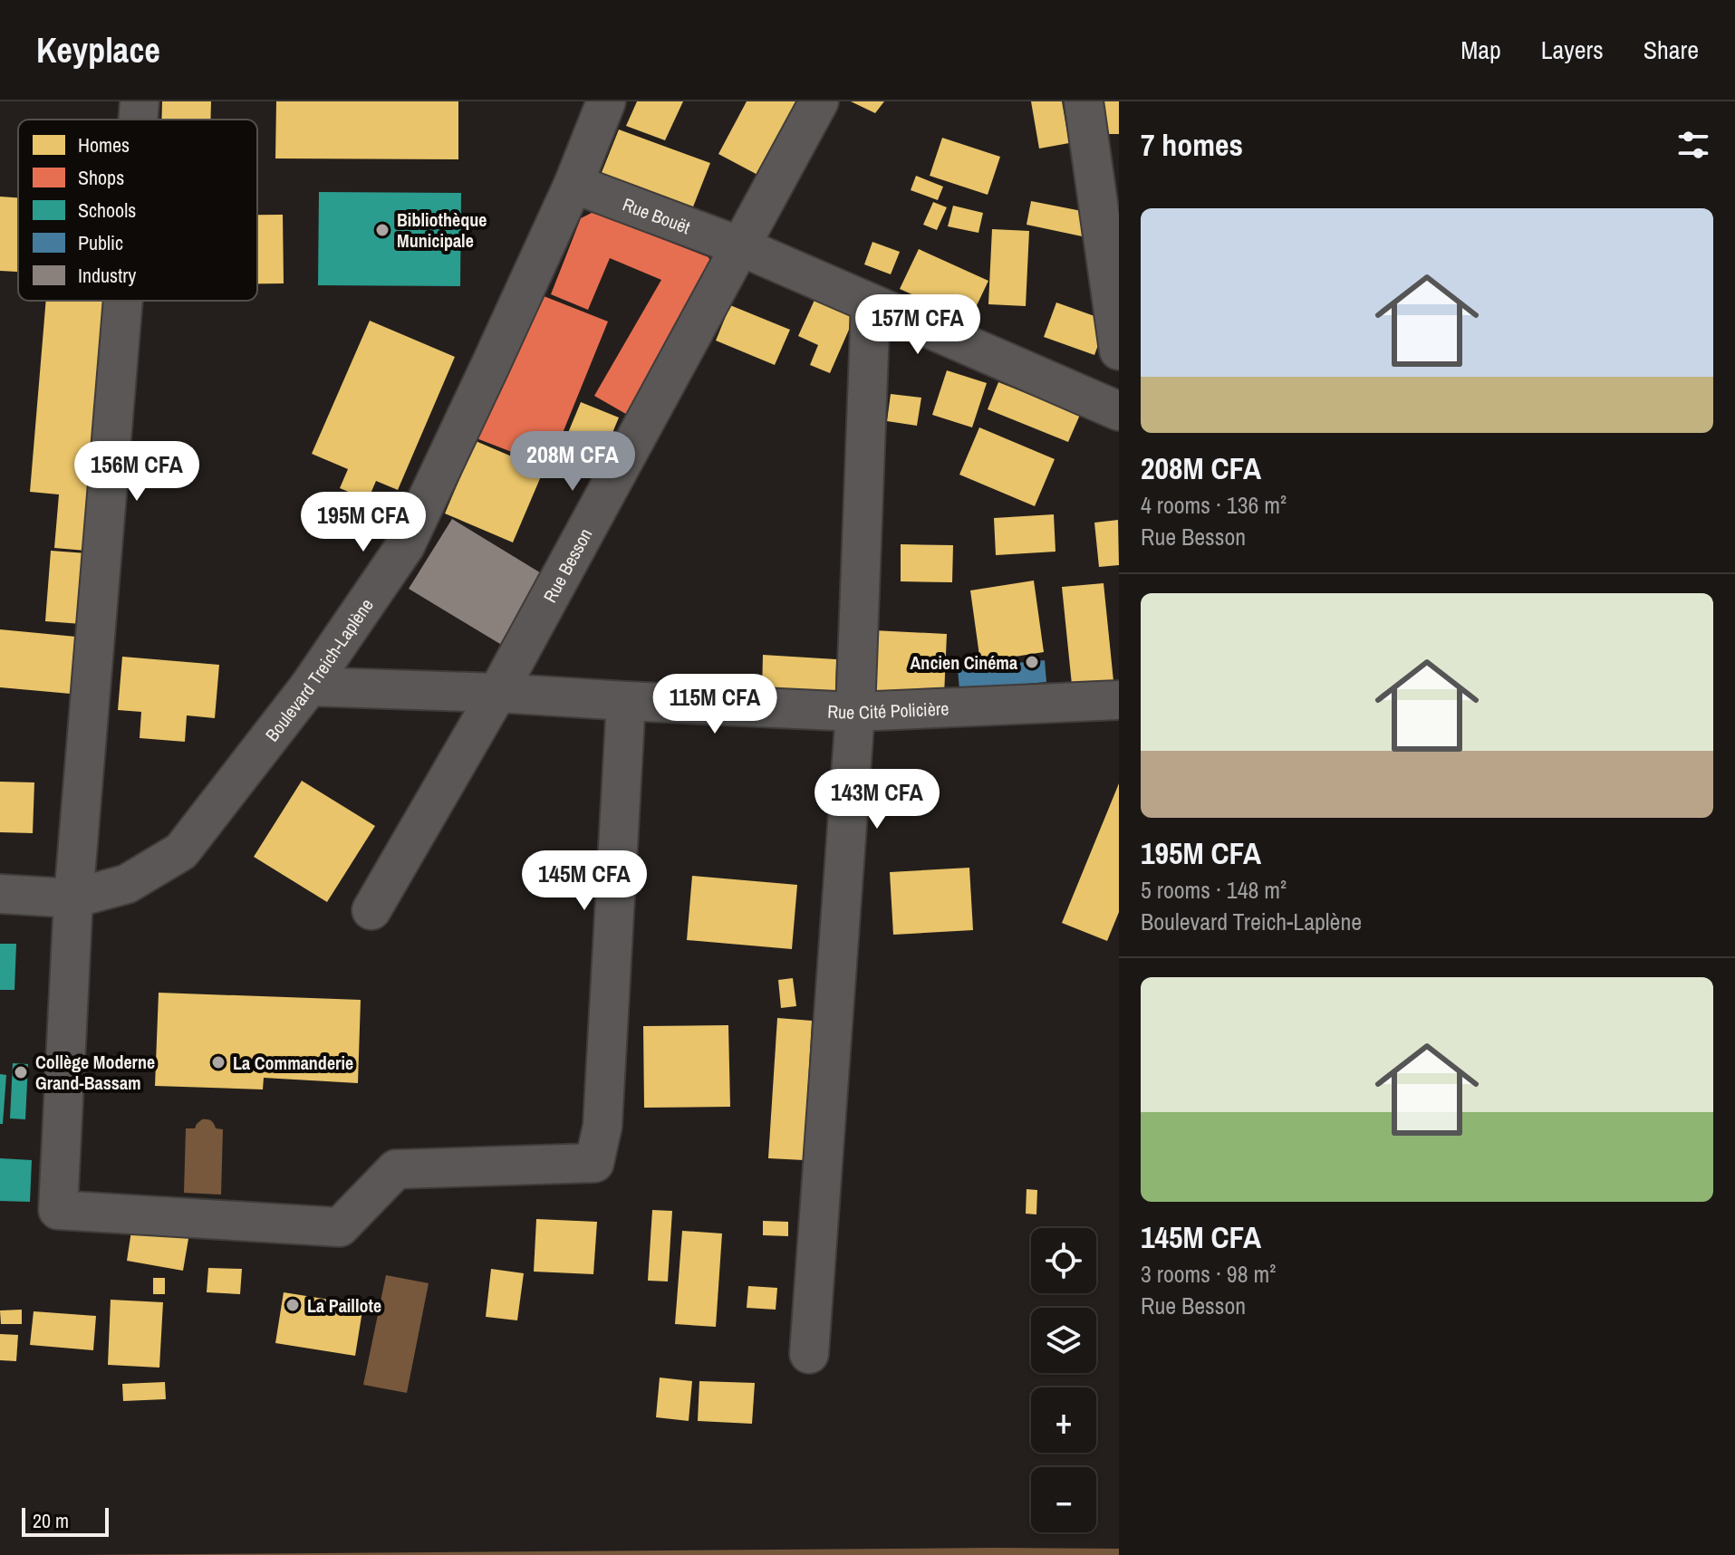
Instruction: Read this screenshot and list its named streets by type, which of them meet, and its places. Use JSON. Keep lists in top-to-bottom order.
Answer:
{
  "streets": {
    "street": [
      "Rue Bouët",
      "Rue Besson",
      "Boulevard Treich-Laplène",
      "Rue Cité Policière"
    ]
  },
  "crossings": [
    ["Rue Bouët", "Rue Besson"],
    ["Rue Bouët", "Boulevard Treich-Laplène"],
    ["Rue Besson", "Rue Cité Policière"],
    ["Boulevard Treich-Laplène", "Rue Cité Policière"]
  ],
  "places": [
    "Bibliothèque Municipale",
    "Ancien Cinéma",
    "La Commanderie",
    "Collège Moderne Grand-Bassam",
    "La Paillote"
  ],
  "legend": [
    "Homes",
    "Shops",
    "Schools",
    "Public",
    "Industry"
  ],
  "scale_bar": "20 m",
  "page": {
    "header": "Keyplace",
    "nav": ["Map", "Layers", "Share"],
    "heading": "7 homes",
    "list": [
      {
        "name": "208M CFA",
        "note": "4 rooms · 136 m² · Rue Besson"
      },
      {
        "name": "195M CFA",
        "note": "5 rooms · 148 m² · Boulevard Treich-Laplène"
      },
      {
        "name": "145M CFA",
        "note": "3 rooms · 98 m² · Rue Besson"
      }
    ],
    "price": [
      "157M CFA",
      "208M CFA",
      "156M CFA",
      "195M CFA",
      "115M CFA",
      "143M CFA",
      "145M CFA"
    ],
    "map_buttons": ["+", "−"],
    "scale": "20 m"
  }
}
